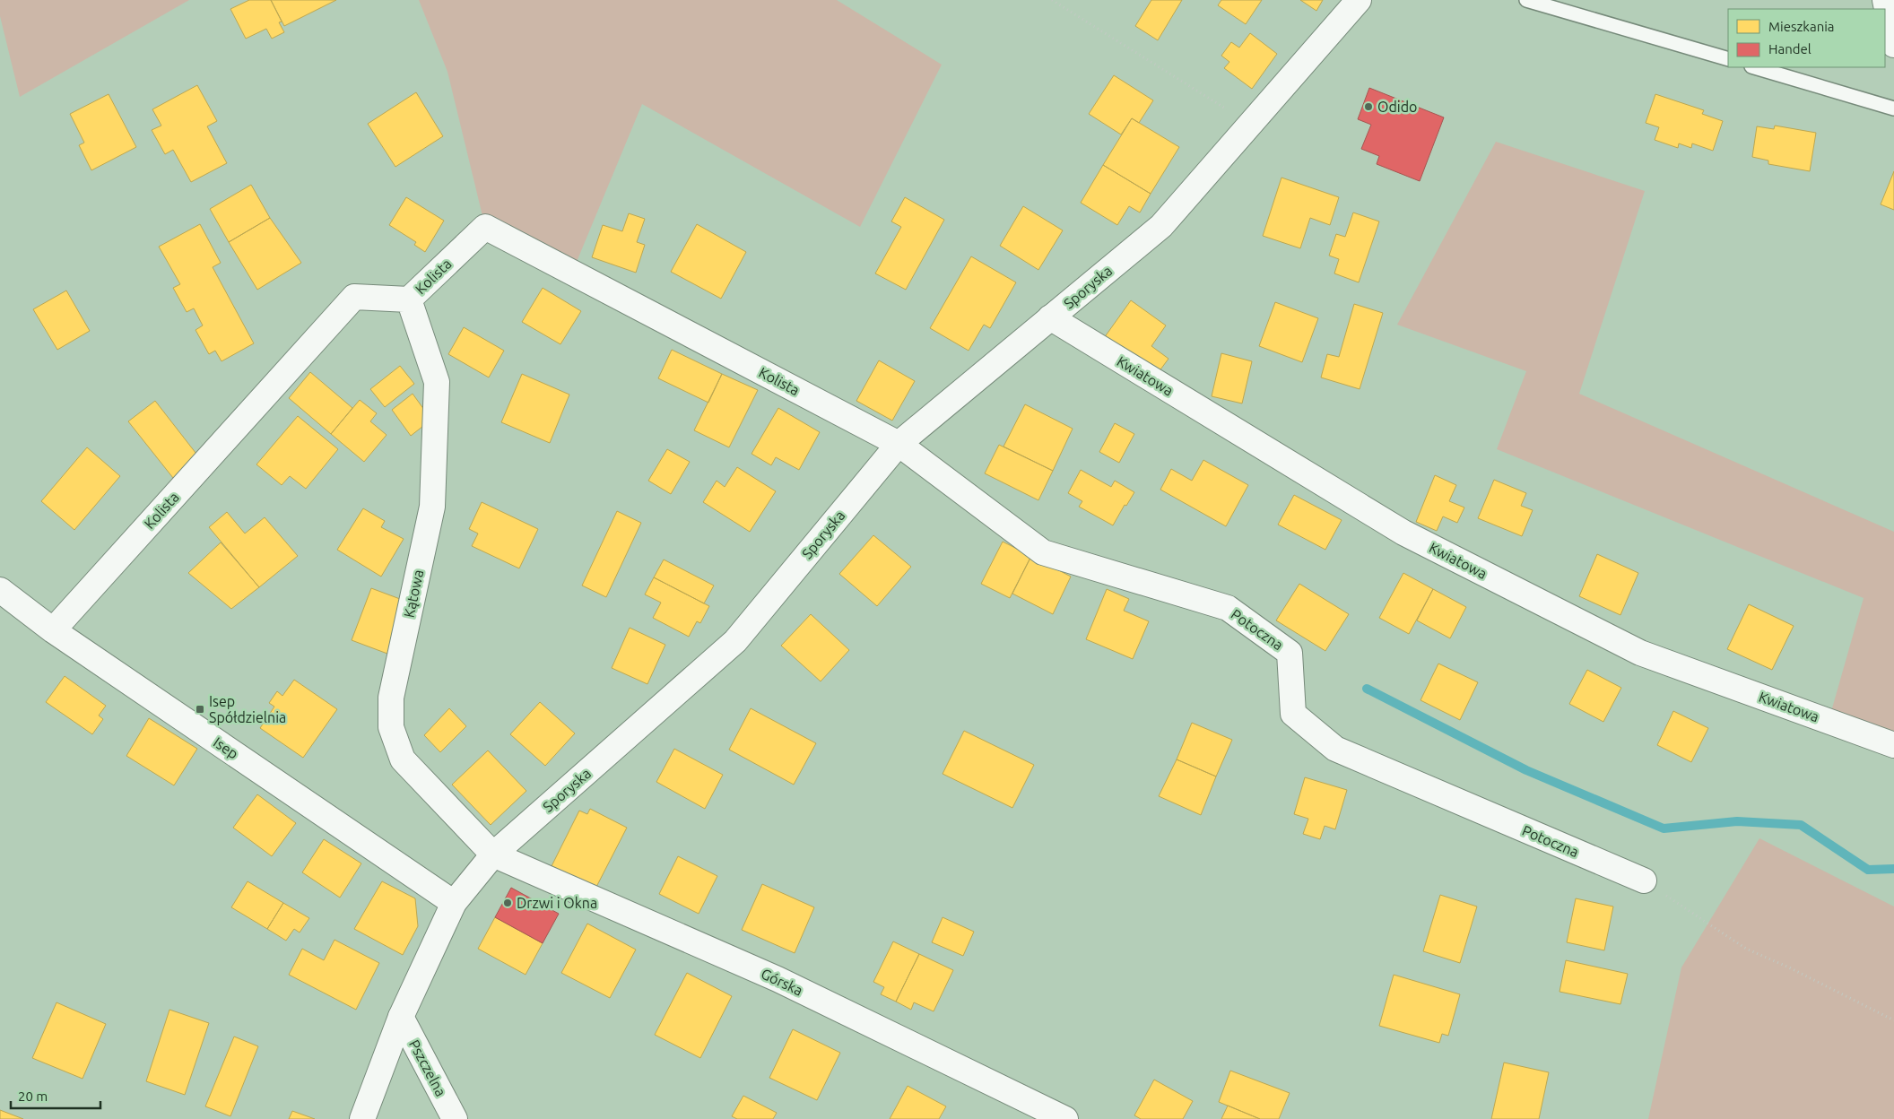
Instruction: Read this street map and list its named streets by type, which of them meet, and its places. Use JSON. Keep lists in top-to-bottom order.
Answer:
{
  "streets": {
    "street": [
      "Kolista",
      "Sporyska",
      "Kwiatowa",
      "Kątowa",
      "Potoczna",
      "Isep",
      "Górska",
      "Pszczelna"
    ]
  },
  "crossings": [
    ["Kolista", "Sporyska"],
    ["Kolista", "Kątowa"],
    ["Kolista", "Potoczna"],
    ["Kolista", "Isep"],
    ["Sporyska", "Kwiatowa"],
    ["Sporyska", "Kątowa"],
    ["Sporyska", "Potoczna"],
    ["Sporyska", "Isep"],
    ["Sporyska", "Górska"],
    ["Sporyska", "Pszczelna"],
    ["Kątowa", "Górska"]
  ],
  "places": {
    "other": ["Odido", "Drzwi i Okna"],
    "transit": ["Isep Spółdzielnia"]
  },
  "legend": ["Mieszkania", "Handel"],
  "scale_bar": "20 m"
}
